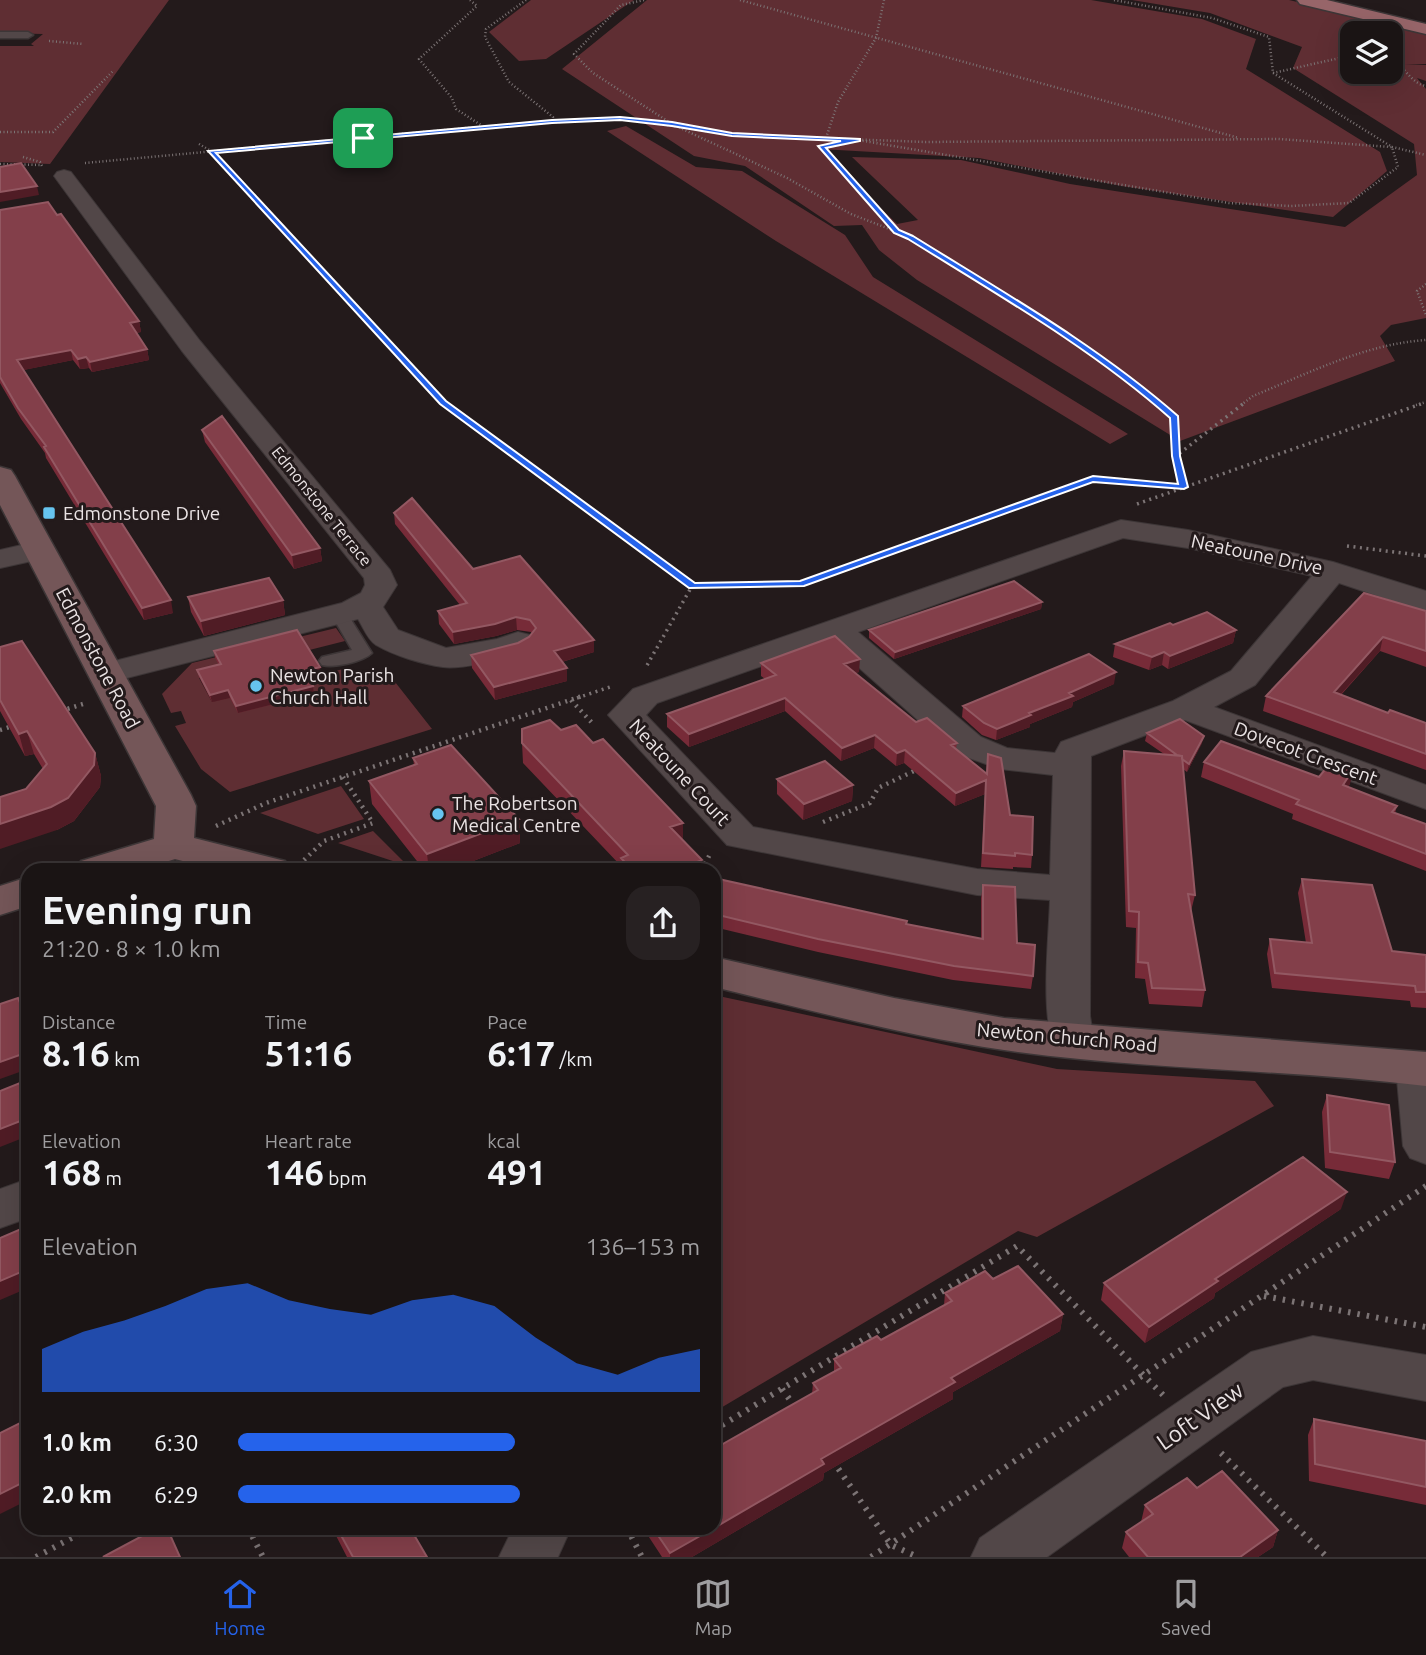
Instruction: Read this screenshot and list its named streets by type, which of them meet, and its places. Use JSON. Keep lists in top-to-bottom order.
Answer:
{
  "streets": {
    "street": [
      "Edmonstone Terrace",
      "Neatoune Drive",
      "Edmonstone Road",
      "Dovecot Crescent",
      "Neatoune Court",
      "Newton Church Road",
      "Loft View"
    ]
  },
  "crossings": [
    ["Neatoune Drive", "Dovecot Crescent"],
    ["Neatoune Drive", "Neatoune Court"]
  ],
  "places": {
    "transit": ["Edmonstone Drive"],
    "other": ["Newton Parish Church Hall", "The Robertson Medical Centre"]
  },
  "page": {
    "heading": ["Evening run", "21:20 · 8 × 1.0 km"],
    "stats": [
      ["Distance", "8.16 km"],
      ["Time", "51:16"],
      ["Pace", "6:17 /km"],
      ["Elevation", "168 m"],
      ["Heart rate", "146 bpm"],
      ["kcal", "491"]
    ],
    "chart": ["Elevation", "136–153 m"],
    "list": [
      {
        "name": "1.0 km",
        "note": "6:30"
      },
      {
        "name": "2.0 km",
        "note": "6:29"
      }
    ],
    "tabs": ["Home", "Map", "Saved"]
  }
}
